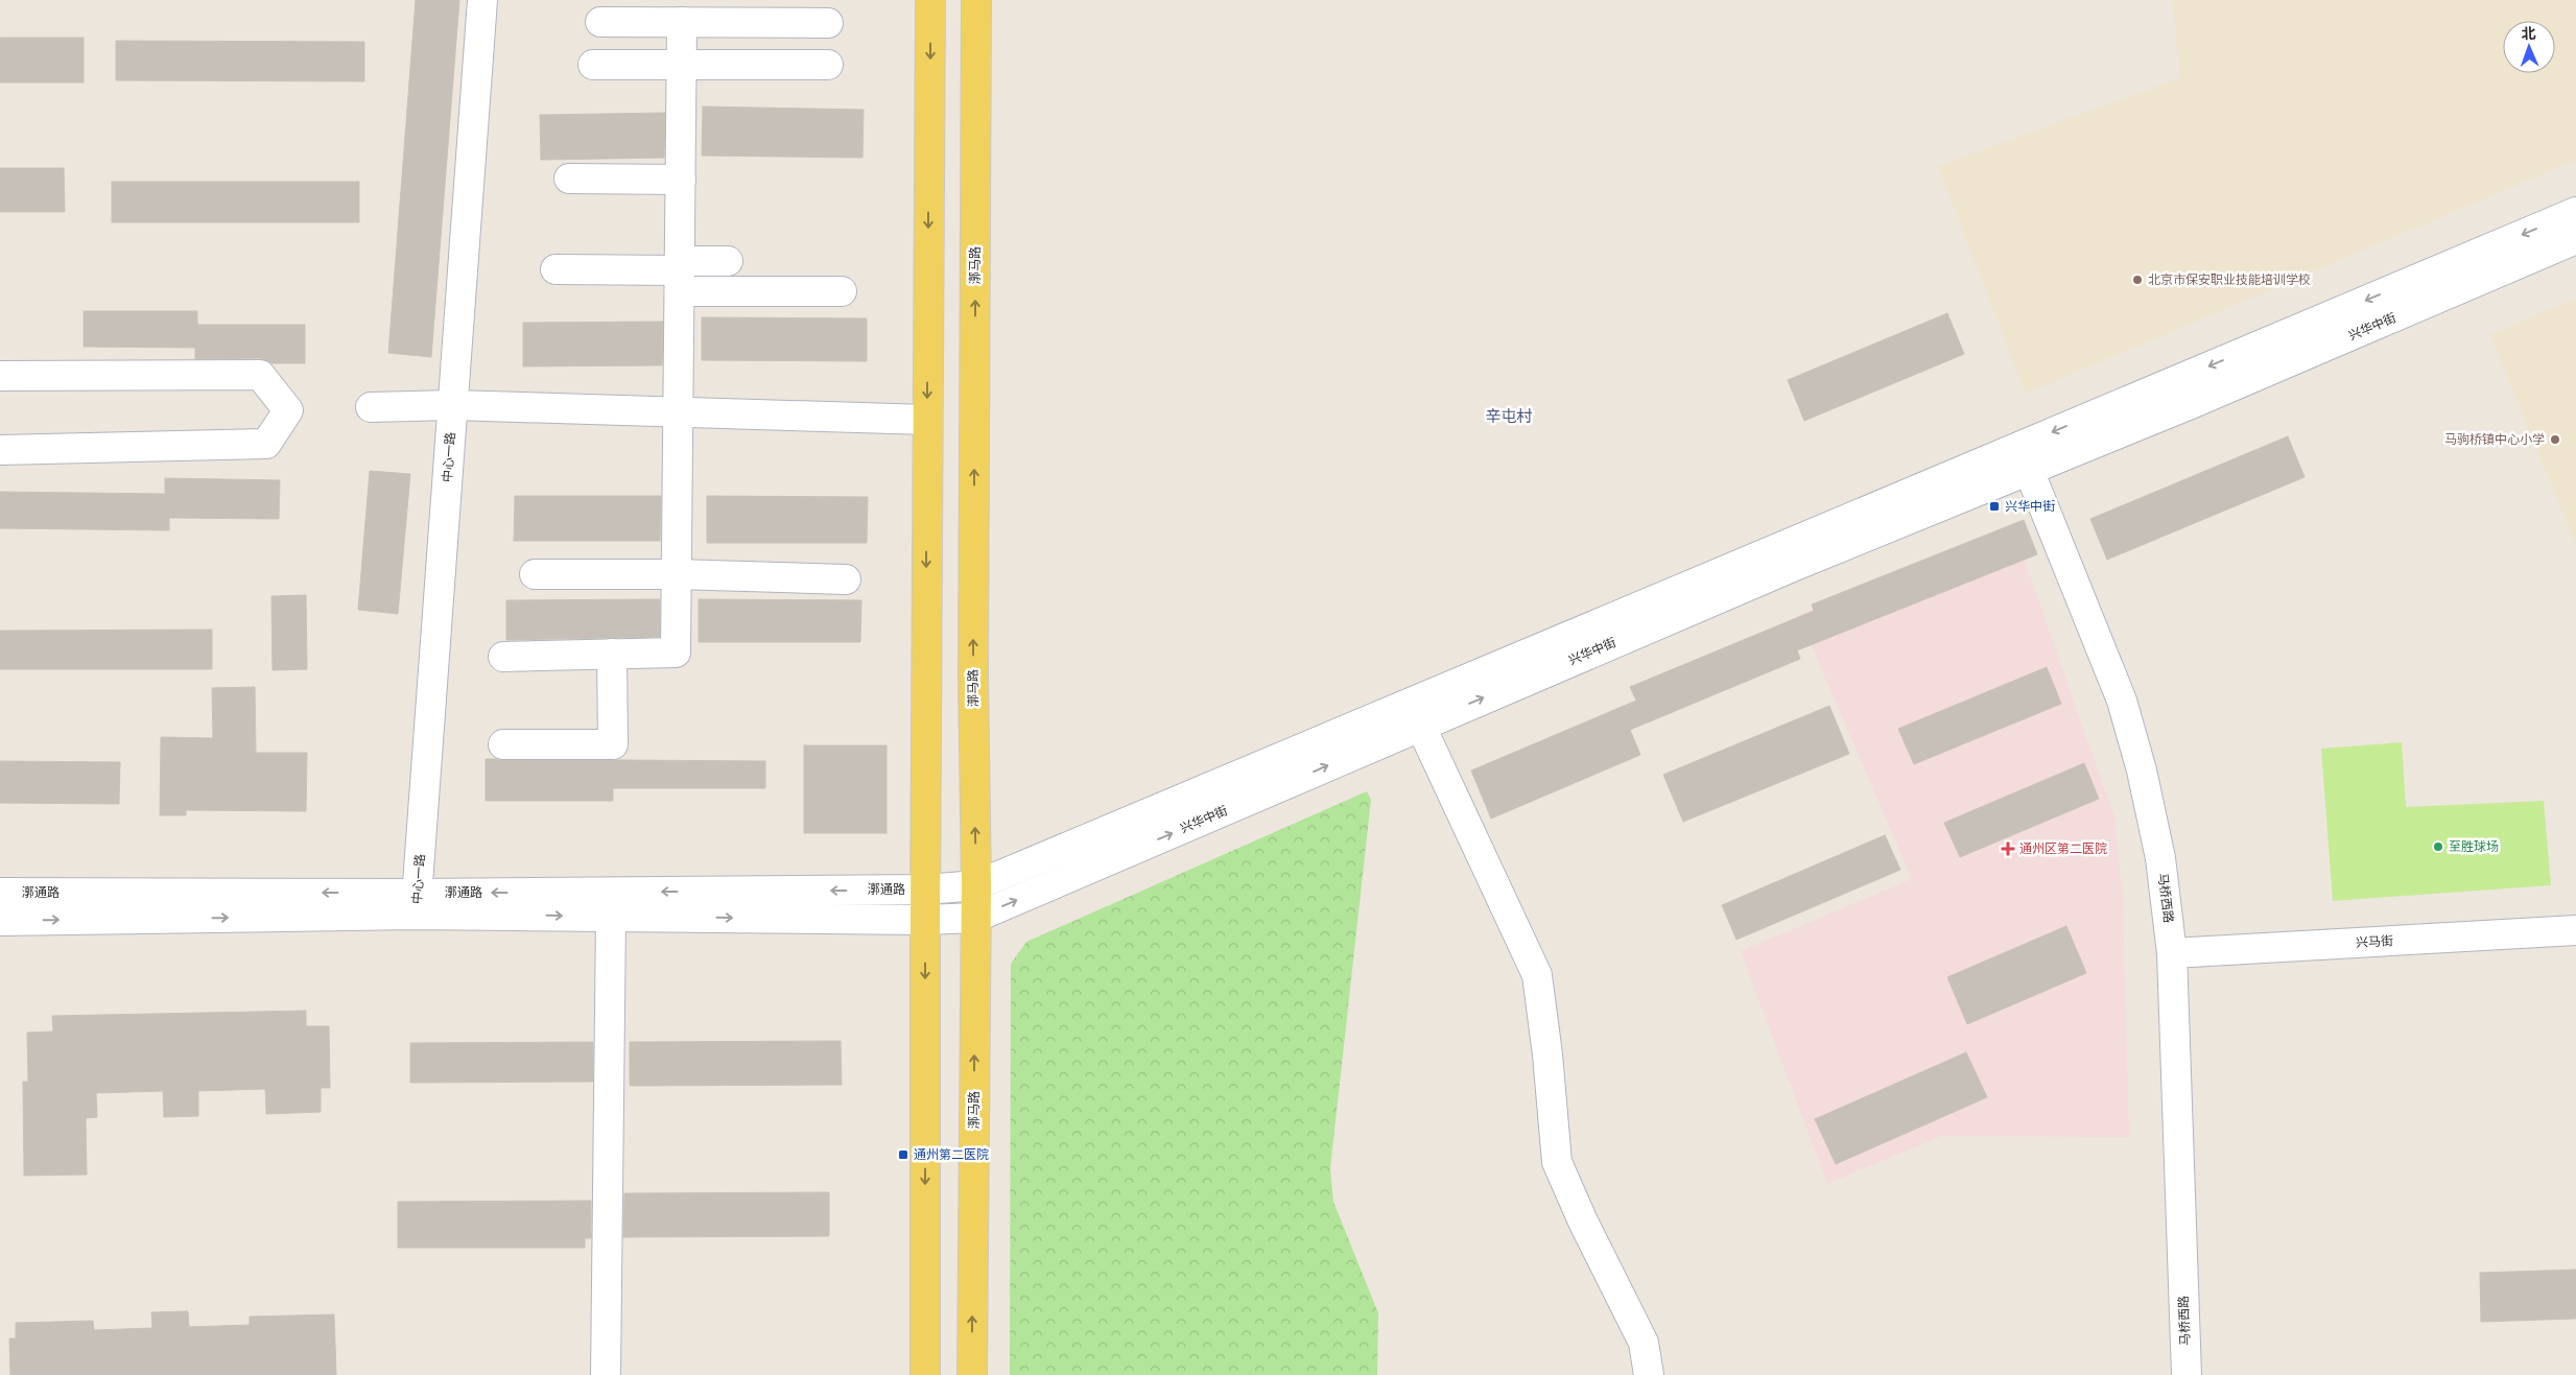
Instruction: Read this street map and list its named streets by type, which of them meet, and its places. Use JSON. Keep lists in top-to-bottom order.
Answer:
{
  "streets": {
    "main road": ["漷马路"],
    "street": [
      "兴华中街",
      "中心一路",
      "漷通路",
      "马桥西路",
      "兴马街"
    ]
  },
  "crossings": [
    ["漷马路", "兴华中街"],
    ["兴华中街", "漷通路"],
    ["兴华中街", "马桥西路"],
    ["中心一路", "漷通路"],
    ["马桥西路", "兴马街"]
  ],
  "districts": ["辛屯村"],
  "places": {
    "other": ["北京市保安职业技能培训学校", "马驹桥镇中心小学", "至胜球场"],
    "transit": ["兴华中街", "通州第二医院"],
    "health": ["通州区第二医院"]
  },
  "north": "top"
}
